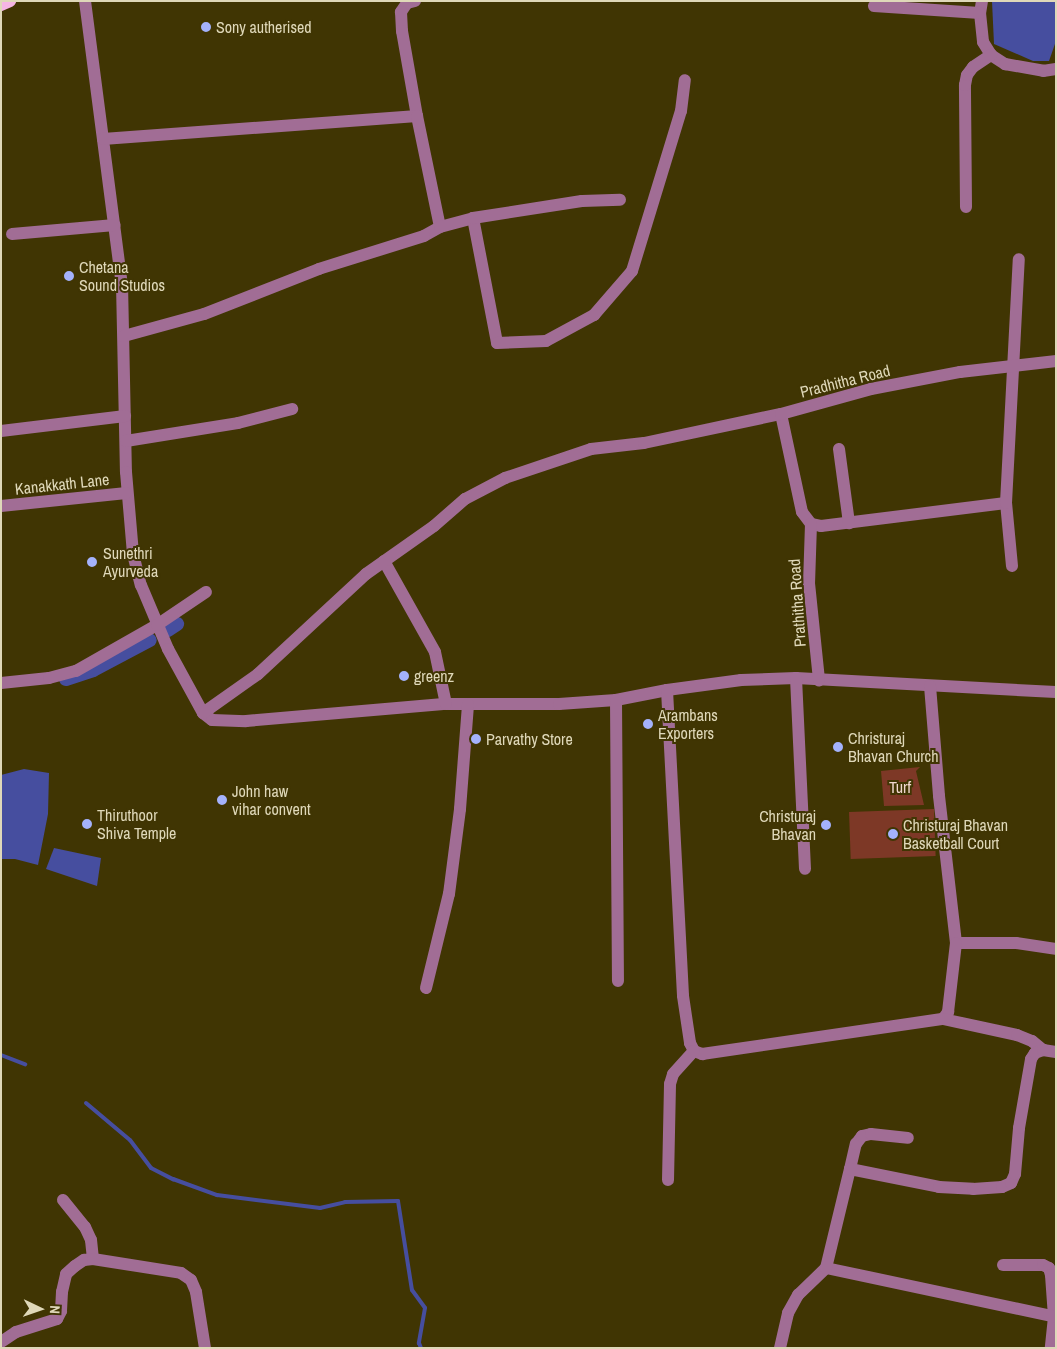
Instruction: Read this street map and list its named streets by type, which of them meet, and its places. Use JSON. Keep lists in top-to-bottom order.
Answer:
{
  "streets": {
    "street": ["Pradhitha Road", "Kanakkath Lane", "Prathitha Road"]
  },
  "parks": ["Turf"],
  "places": [
    "Sony autherised",
    "Chetana Sound Studios",
    "Sunethri Ayurveda",
    "greenz",
    "Arambans Exporters",
    "Parvathy Store",
    "Christuraj Bhavan Church",
    "John haw vihar convent",
    "Thiruthoor Shiva Temple",
    "Christuraj Bhavan",
    "Christuraj Bhavan Basketball Court"
  ],
  "north": "right"
}
